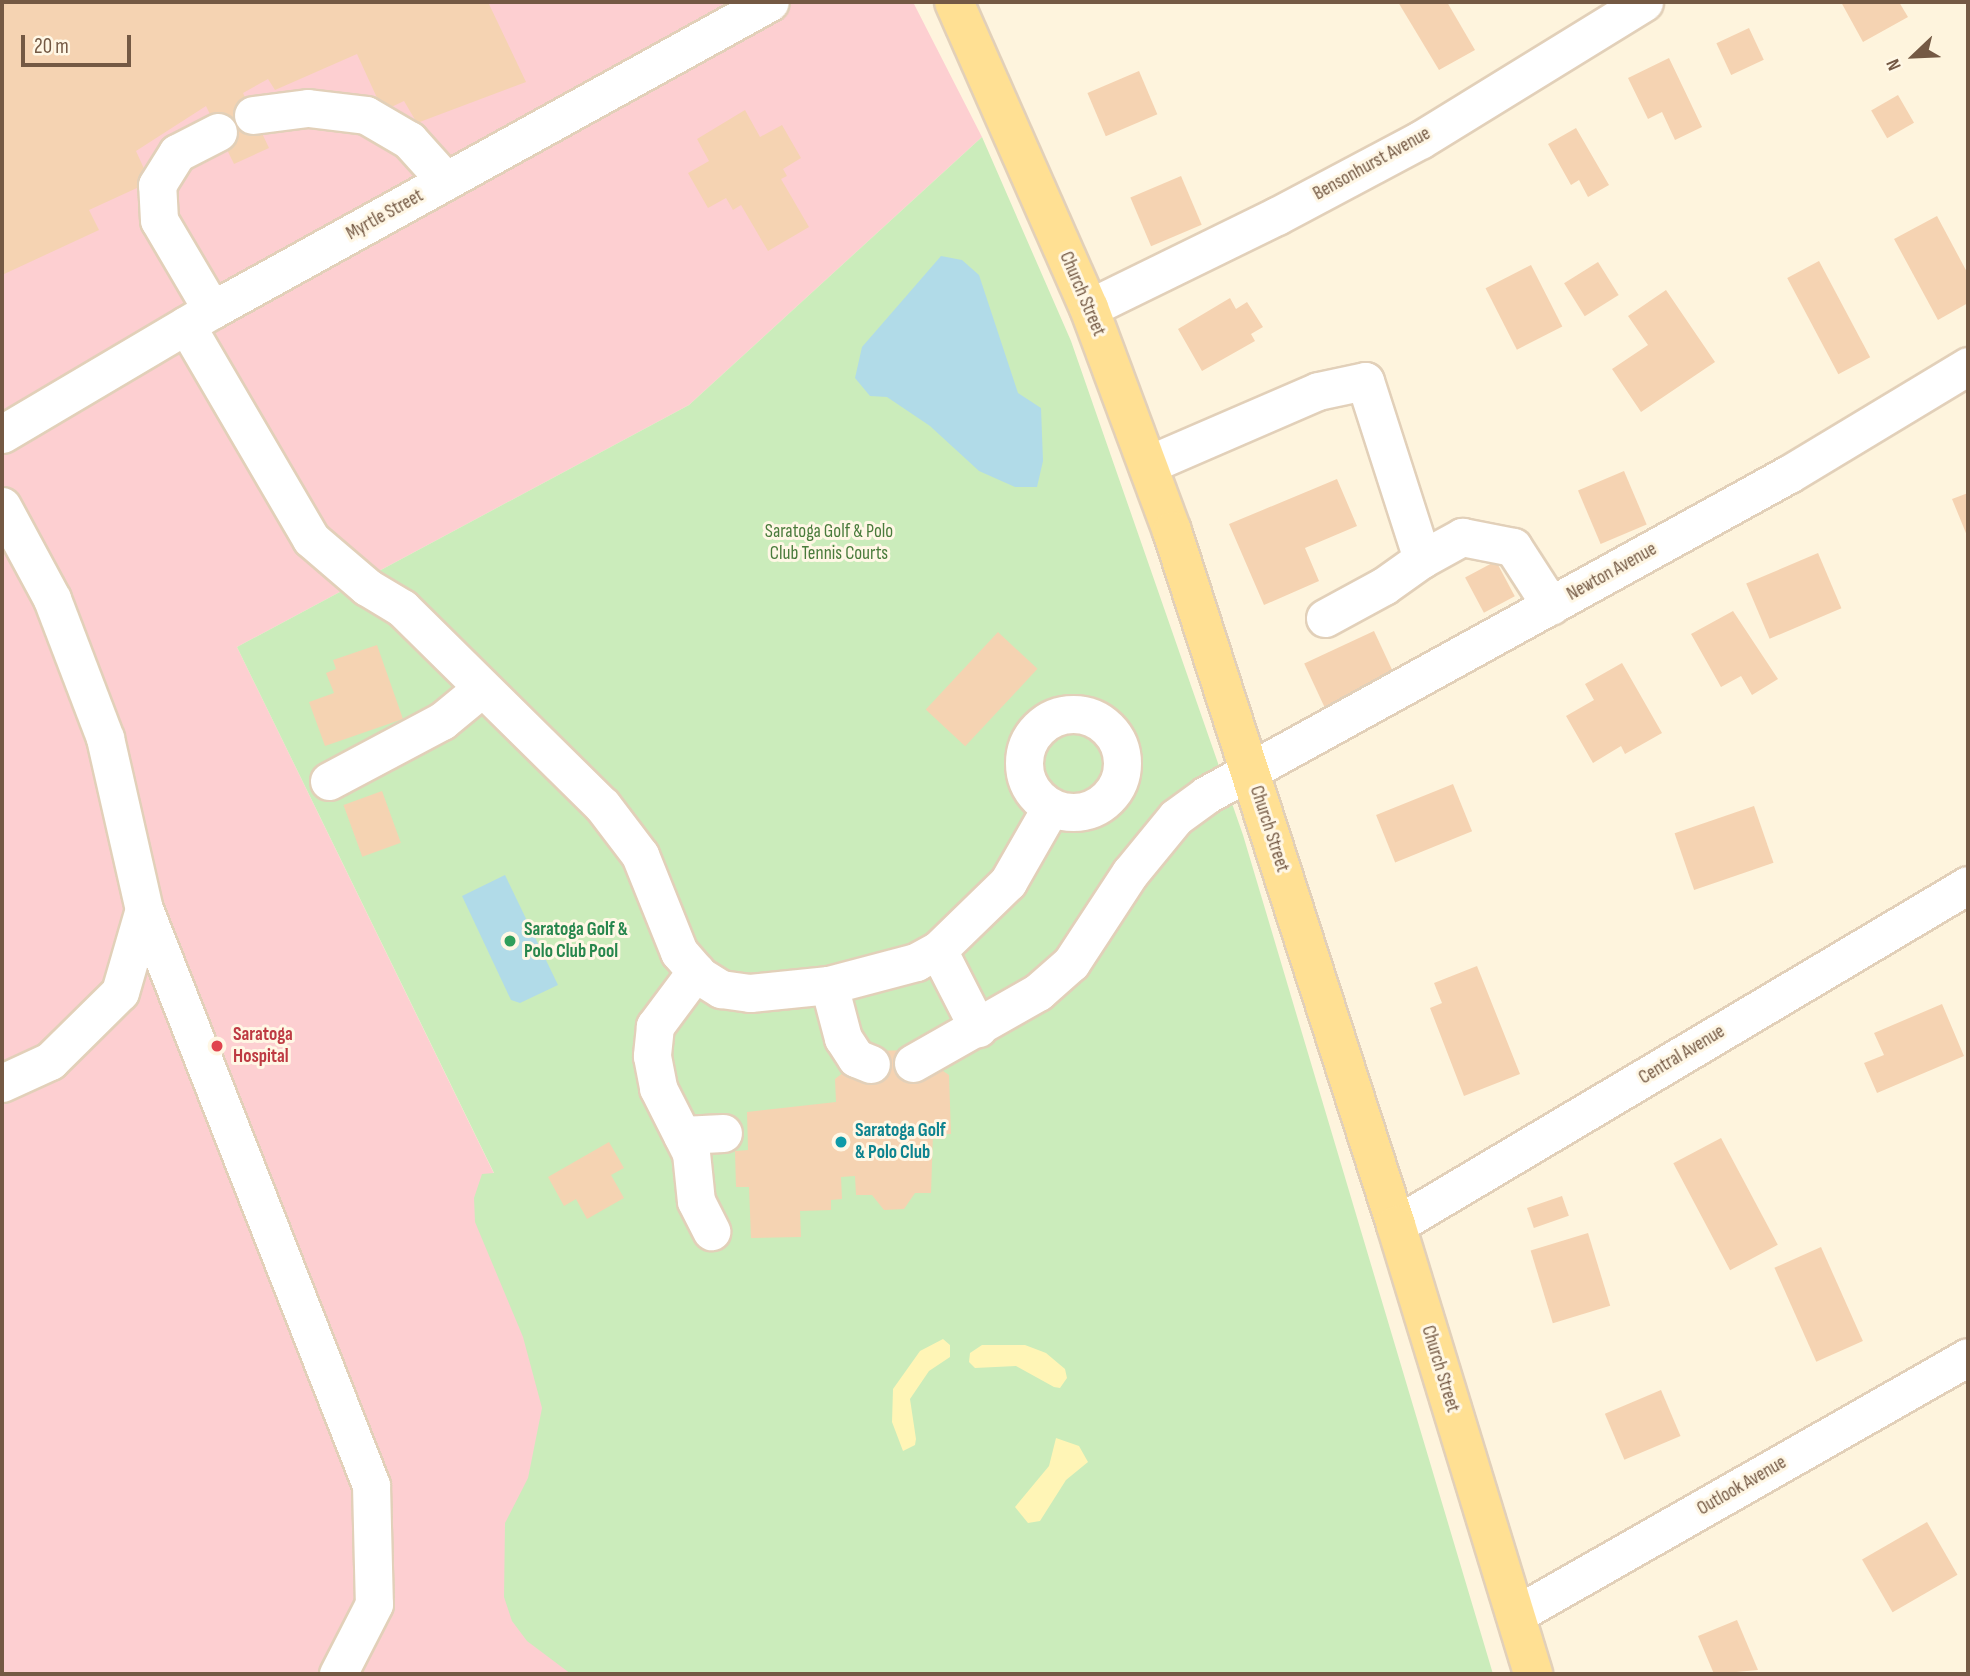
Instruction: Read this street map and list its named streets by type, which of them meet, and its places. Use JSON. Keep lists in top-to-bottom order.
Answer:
{
  "streets": {
    "main road": ["Church Street"],
    "street": [
      "Bensonhurst Avenue",
      "Myrtle Street",
      "Newton Avenue",
      "Central Avenue",
      "Outlook Avenue"
    ]
  },
  "crossings": [
    ["Bensonhurst Avenue", "Church Street"],
    ["Church Street", "Newton Avenue"],
    ["Church Street", "Central Avenue"],
    ["Church Street", "Outlook Avenue"]
  ],
  "parks": ["Saratoga Golf & Polo Club Tennis Courts"],
  "places": ["Saratoga Golf & Polo Club Pool", "Saratoga Hospital", "Saratoga Golf & Polo Club"],
  "scale_bar": "20 m",
  "north": "bottom left"
}
